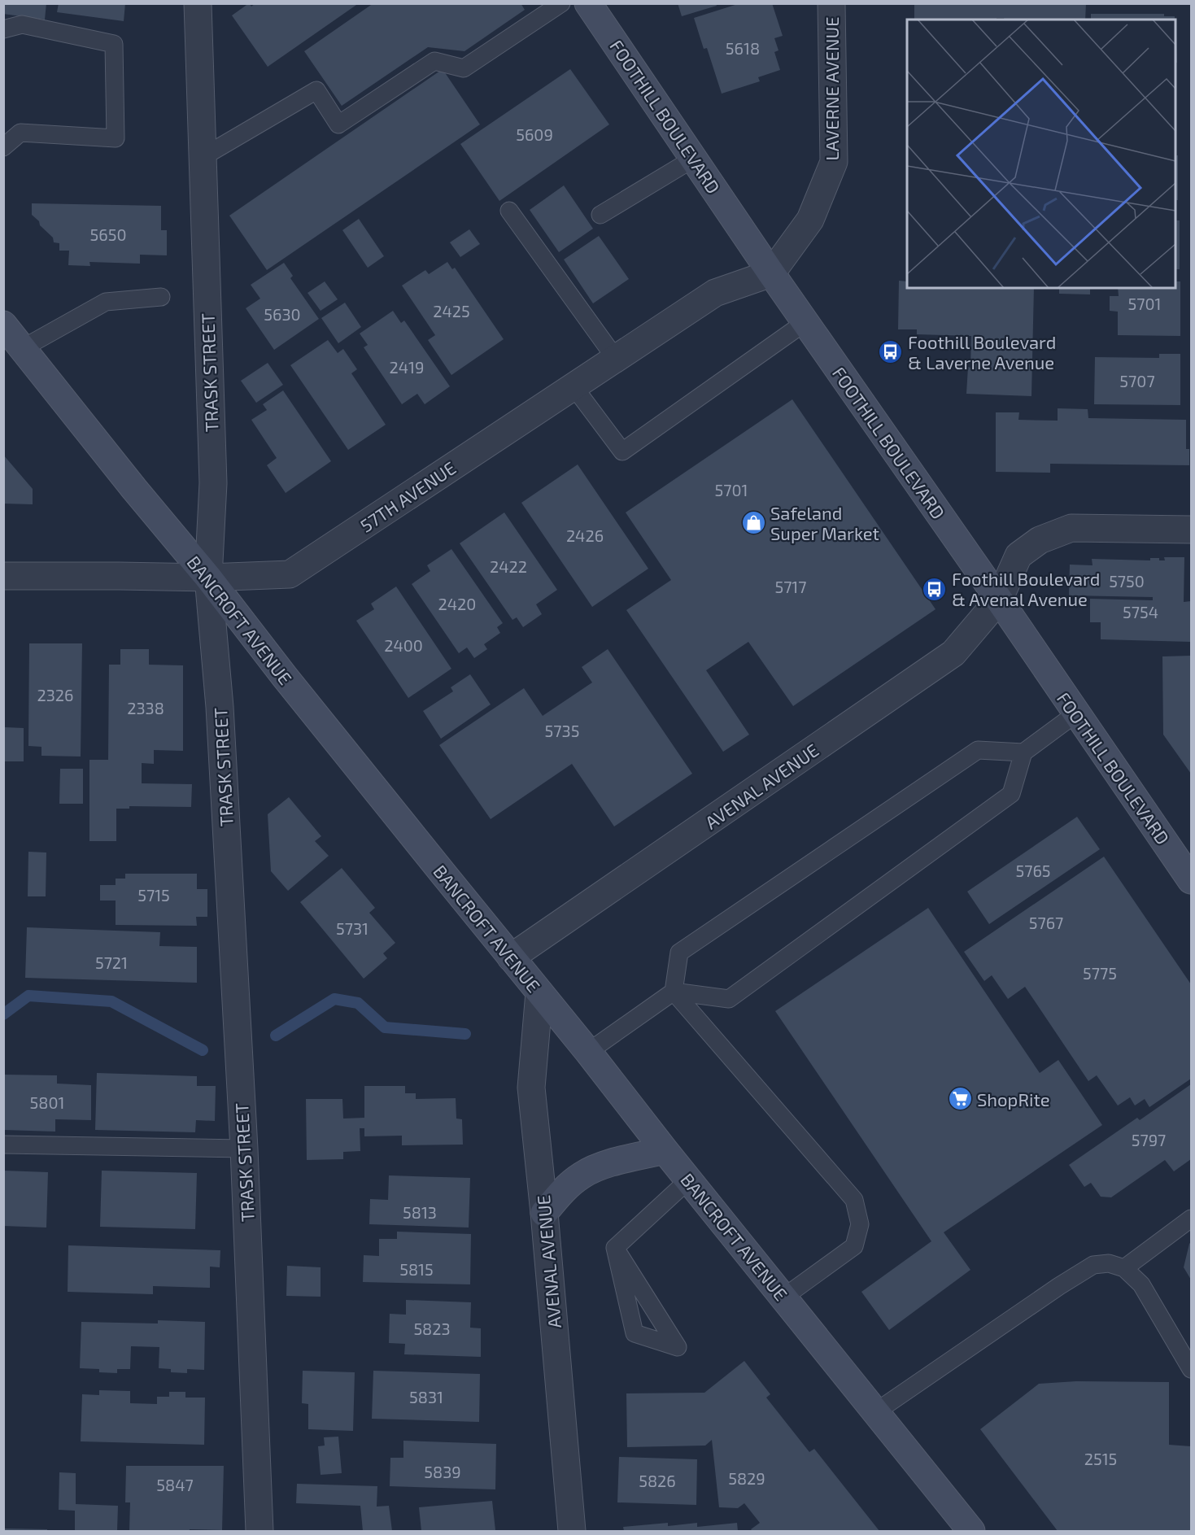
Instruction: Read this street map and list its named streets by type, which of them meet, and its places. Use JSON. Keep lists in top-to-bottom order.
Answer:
{
  "streets": {
    "street": [
      "LAVERNE AVENUE",
      "FOOTHILL BOULEVARD",
      "TRASK STREET",
      "57TH AVENUE",
      "BANCROFT AVENUE",
      "AVENAL AVENUE"
    ]
  },
  "crossings": [
    ["LAVERNE AVENUE", "FOOTHILL BOULEVARD"],
    ["LAVERNE AVENUE", "57TH AVENUE"],
    ["FOOTHILL BOULEVARD", "57TH AVENUE"],
    ["FOOTHILL BOULEVARD", "AVENAL AVENUE"],
    ["TRASK STREET", "57TH AVENUE"],
    ["TRASK STREET", "BANCROFT AVENUE"],
    ["57TH AVENUE", "BANCROFT AVENUE"],
    ["BANCROFT AVENUE", "AVENAL AVENUE"]
  ],
  "places": {
    "bus stop": ["Foothill Boulevard & Laverne Avenue", "Foothill Boulevard & Avenal Avenue"],
    "shop": ["Safeland Super Market"],
    "supermarket": ["ShopRite"]
  },
  "house_numbers": [
    "5618",
    "5609",
    "5650",
    "5701",
    "2425",
    "5630",
    "2419",
    "5707",
    "5701",
    "2426",
    "2422",
    "5750",
    "5717",
    "2420",
    "5754",
    "2400",
    "2326",
    "2338",
    "5735",
    "5765",
    "5715",
    "5767",
    "5731",
    "5721",
    "5775",
    "5801",
    "5797",
    "5813",
    "5815",
    "5823",
    "5831",
    "2515",
    "5839",
    "5829",
    "5826",
    "5847"
  ]
}
